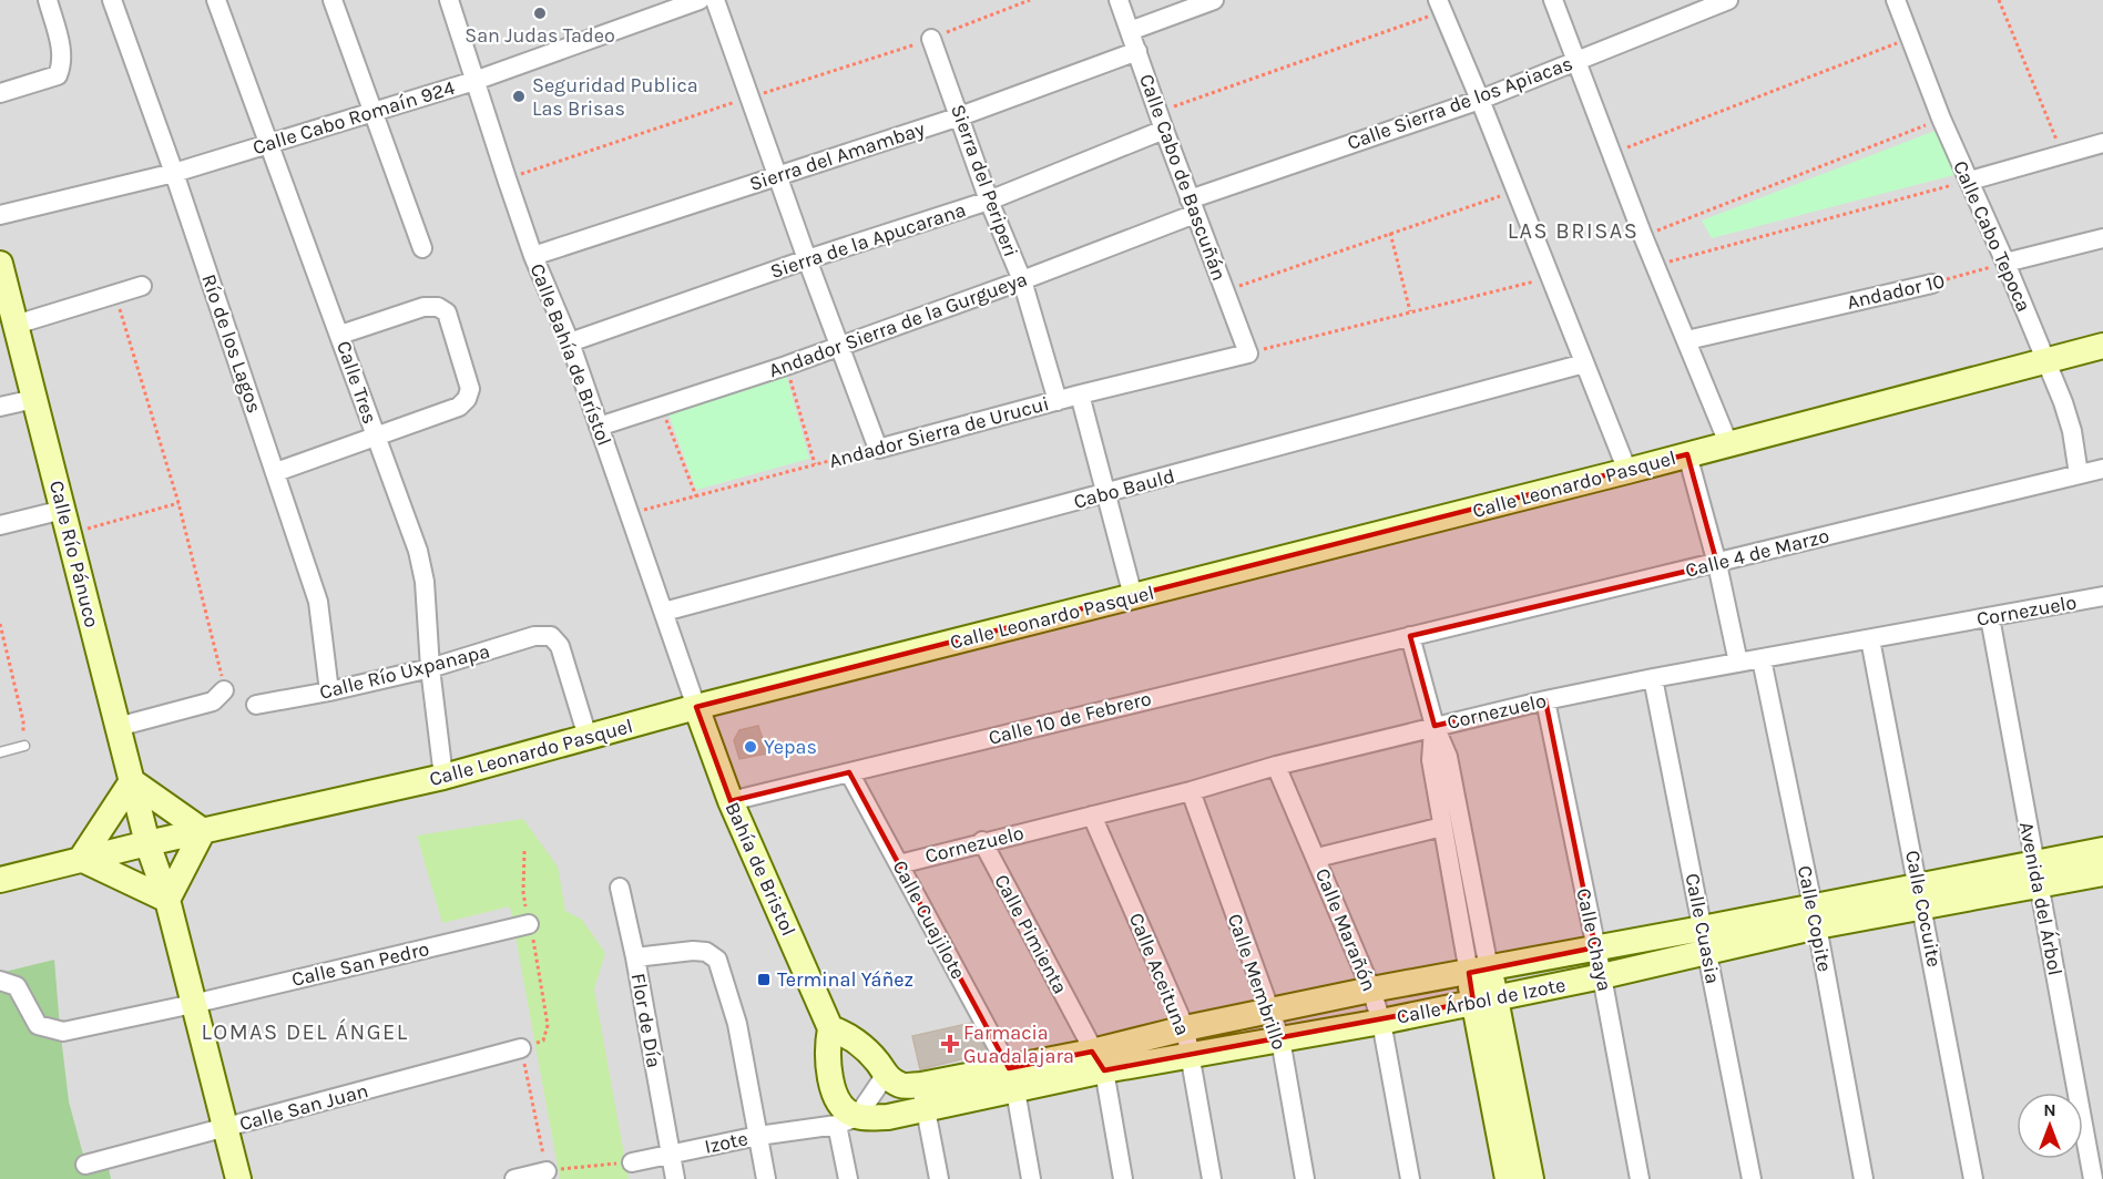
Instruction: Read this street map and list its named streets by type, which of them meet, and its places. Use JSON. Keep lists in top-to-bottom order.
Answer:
{
  "streets": {
    "street": [
      "Calle Sierra de los Apiacas",
      "Calle Cabo Romaín 924",
      "Sierra del Amambay",
      "Calle Cabo de Bascuñán",
      "Sierra del Periperi",
      "Calle Cabo Tepoca",
      "Sierra de la Apucarana",
      "Andador 10",
      "Andador Sierra de la Gurgueya",
      "Río de los Lagos",
      "Calle Bahía de Brístol",
      "Calle Tres",
      "Andador Sierra de Urucui",
      "Calle Leonardo Pasquel",
      "Cabo Bauld",
      "Calle 4 de Marzo",
      "Calle Río Pánuco",
      "Cornezuelo",
      "Calle Río Uxpanapa",
      "Calle 10 de Febrero",
      "Bahía de Bristol",
      "Avenida del Árbol",
      "Calle Cocuite",
      "Calle Copite",
      "Calle Cuajilote",
      "Calle Cuasia",
      "Calle Marañón",
      "Calle Pimienta",
      "Calle Chaya",
      "Calle San Pedro",
      "Calle Aceituna",
      "Calle Membrillo",
      "Calle Árbol de Izote",
      "Flor de Día",
      "Calle San Juan",
      "Izote"
    ]
  },
  "crossings": [
    ["Calle Sierra de los Apiacas", "Calle Cabo de Bascuñán"],
    ["Calle Sierra de los Apiacas", "Andador Sierra de la Gurgueya"],
    ["Calle Cabo Romaín 924", "Río de los Lagos"],
    ["Calle Cabo Romaín 924", "Calle Bahía de Brístol"],
    ["Calle Cabo Romaín 924", "Calle Tres"],
    ["Sierra del Amambay", "Calle Cabo de Bascuñán"],
    ["Sierra del Amambay", "Sierra del Periperi"],
    ["Sierra del Amambay", "Calle Bahía de Brístol"],
    ["Calle Cabo de Bascuñán", "Sierra de la Apucarana"],
    ["Calle Cabo de Bascuñán", "Andador Sierra de la Gurgueya"],
    ["Calle Cabo de Bascuñán", "Andador Sierra de Urucui"],
    ["Sierra del Periperi", "Sierra de la Apucarana"],
    ["Sierra del Periperi", "Andador Sierra de la Gurgueya"],
    ["Sierra del Periperi", "Andador Sierra de Urucui"],
    ["Calle Cabo Tepoca", "Andador 10"],
    ["Calle Cabo Tepoca", "Calle Leonardo Pasquel"],
    ["Calle Cabo Tepoca", "Calle 4 de Marzo"],
    ["Sierra de la Apucarana", "Calle Bahía de Brístol"],
    ["Andador Sierra de la Gurgueya", "Calle Bahía de Brístol"],
    ["Río de los Lagos", "Calle Río Uxpanapa"],
    ["Calle Bahía de Brístol", "Andador Sierra de Urucui"],
    ["Calle Bahía de Brístol", "Calle Leonardo Pasquel"],
    ["Calle Bahía de Brístol", "Cabo Bauld"],
    ["Calle Bahía de Brístol", "Bahía de Bristol"],
    ["Calle Tres", "Calle Leonardo Pasquel"],
    ["Calle Tres", "Calle Río Uxpanapa"],
    ["Calle Leonardo Pasquel", "Calle Río Pánuco"],
    ["Calle Leonardo Pasquel", "Calle Río Uxpanapa"],
    ["Calle Leonardo Pasquel", "Bahía de Bristol"],
    ["Calle 4 de Marzo", "Calle 10 de Febrero"],
    ["Calle Río Pánuco", "Calle San Pedro"],
    ["Calle Río Pánuco", "Calle San Juan"],
    ["Cornezuelo", "Avenida del Árbol"],
    ["Cornezuelo", "Calle Cocuite"],
    ["Cornezuelo", "Calle Copite"],
    ["Cornezuelo", "Calle Cuajilote"],
    ["Cornezuelo", "Calle Cuasia"],
    ["Cornezuelo", "Calle Marañón"],
    ["Cornezuelo", "Calle Pimienta"],
    ["Cornezuelo", "Calle Chaya"],
    ["Cornezuelo", "Calle Aceituna"],
    ["Cornezuelo", "Calle Membrillo"],
    ["Calle 10 de Febrero", "Bahía de Bristol"],
    ["Calle 10 de Febrero", "Calle Cuajilote"],
    ["Bahía de Bristol", "Calle Árbol de Izote"],
    ["Bahía de Bristol", "Izote"],
    ["Avenida del Árbol", "Calle Árbol de Izote"],
    ["Calle Cocuite", "Calle Árbol de Izote"],
    ["Calle Copite", "Calle Árbol de Izote"],
    ["Calle Cuajilote", "Calle Árbol de Izote"],
    ["Calle Cuasia", "Calle Árbol de Izote"],
    ["Calle Marañón", "Calle Árbol de Izote"],
    ["Calle Pimienta", "Calle Árbol de Izote"],
    ["Calle Chaya", "Calle Árbol de Izote"],
    ["Calle Aceituna", "Calle Árbol de Izote"],
    ["Calle Membrillo", "Calle Árbol de Izote"],
    ["Calle Árbol de Izote", "Izote"],
    ["Flor de Día", "Izote"]
  ],
  "districts": ["LAS BRISAS", "LOMAS DEL ÁNGEL"],
  "places": {
    "other": ["San Judas Tadeo", "Seguridad Publica Las Brisas", "Yepas"],
    "transit": ["Terminal Yáñez"],
    "health": ["Farmacia Guadalajara"]
  },
  "north": "top"
}
